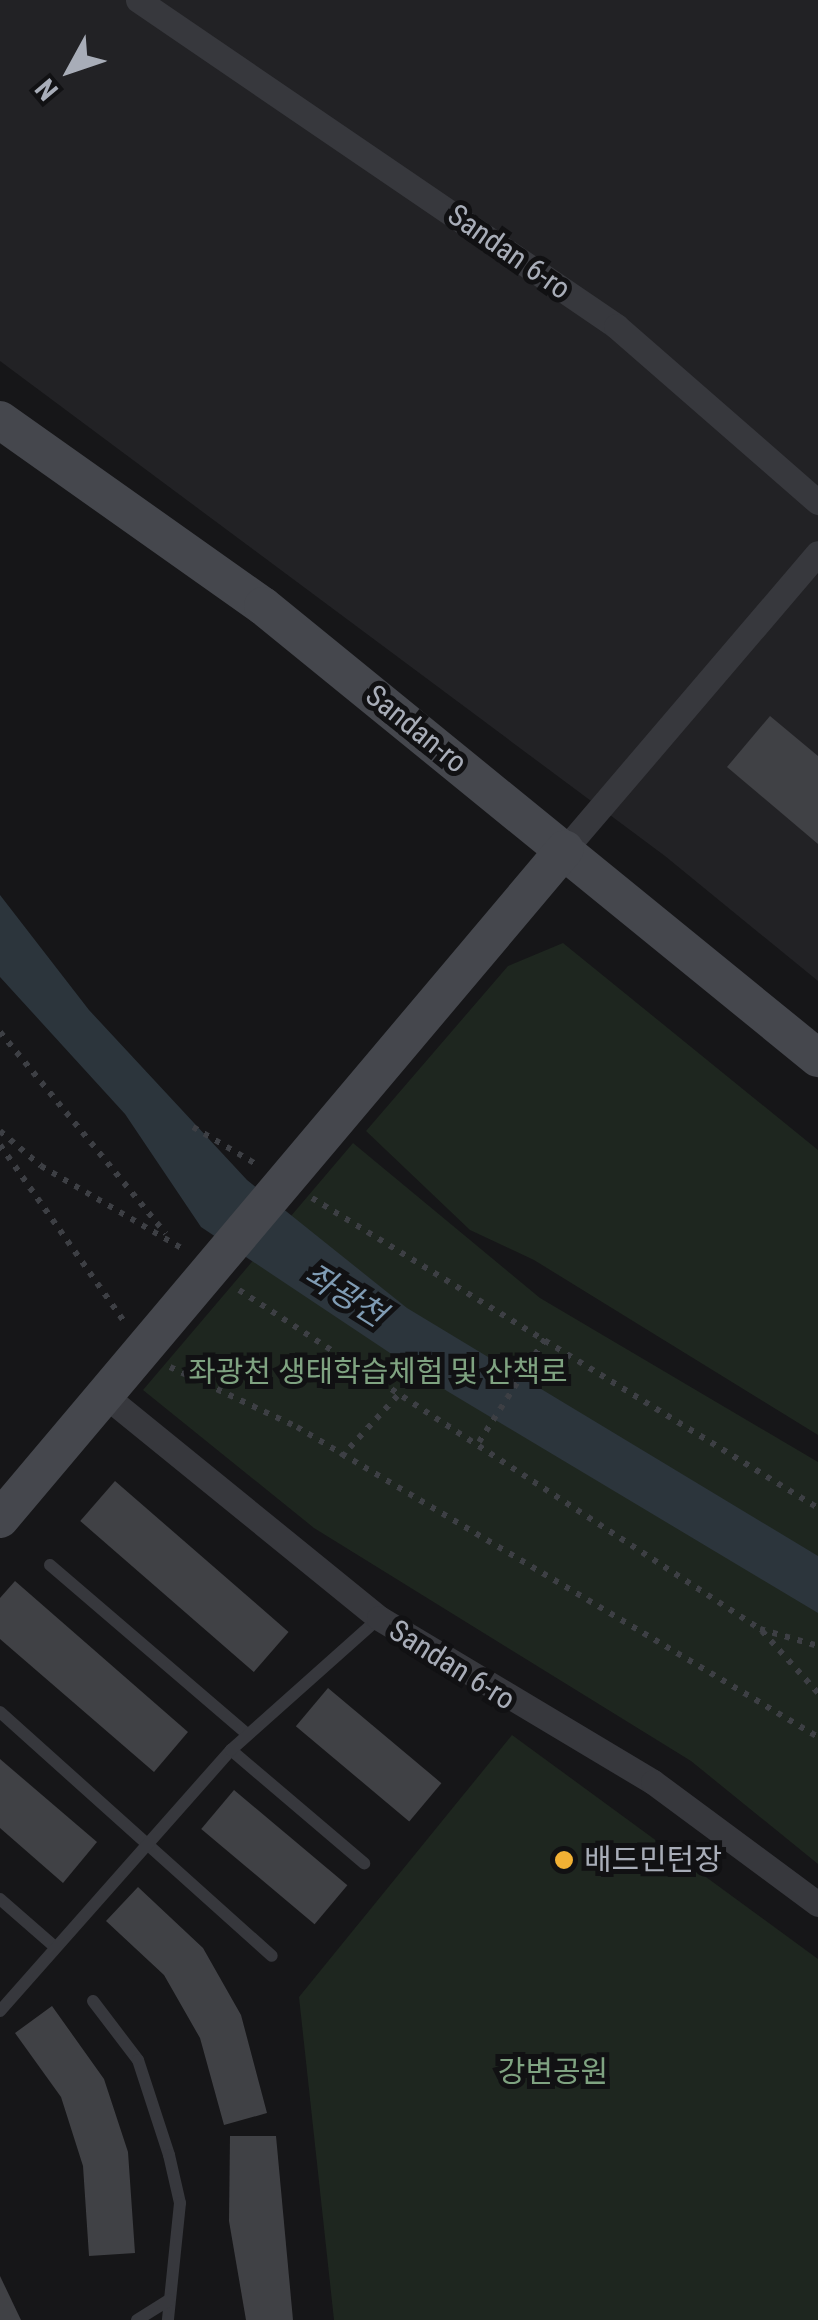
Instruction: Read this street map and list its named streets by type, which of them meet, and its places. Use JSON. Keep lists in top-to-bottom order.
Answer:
{
  "streets": {
    "street": ["Sandan 6-ro", "Sandan-ro"]
  },
  "water": ["좌광천"],
  "parks": ["좌광천 생태학습체험 및 산책로", "강변공원"],
  "places": ["배드민턴장"],
  "north": "bottom left"
}
